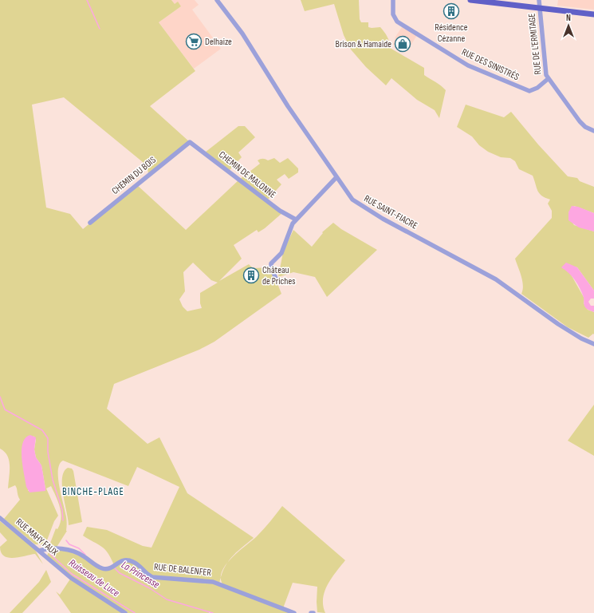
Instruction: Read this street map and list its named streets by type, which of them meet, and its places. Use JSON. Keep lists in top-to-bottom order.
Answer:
{
  "streets": {
    "street": [
      "RUE DE L'ERMITAGE",
      "RUE DES SINISTRÉS",
      "CHEMIN DE MALONNE",
      "CHEMIN DU BOIS",
      "RUE SAINT-FIACRE",
      "RUE MAHY FAUX",
      "RUE DE BALENFER"
    ]
  },
  "crossings": [
    ["RUE DE L'ERMITAGE", "RUE DES SINISTRÉS"],
    ["CHEMIN DE MALONNE", "CHEMIN DU BOIS"],
    ["RUE MAHY FAUX", "RUE DE BALENFER"]
  ],
  "districts": ["BINCHE-PLAGE"],
  "water": ["La Princesse", "Ruisseau de Luce"],
  "places": {
    "building": ["Résidence Cézanne", "Château de Priches"],
    "supermarket": ["Delhaize"],
    "shop": ["Brison & Hamaide"]
  },
  "north": "top"
}
